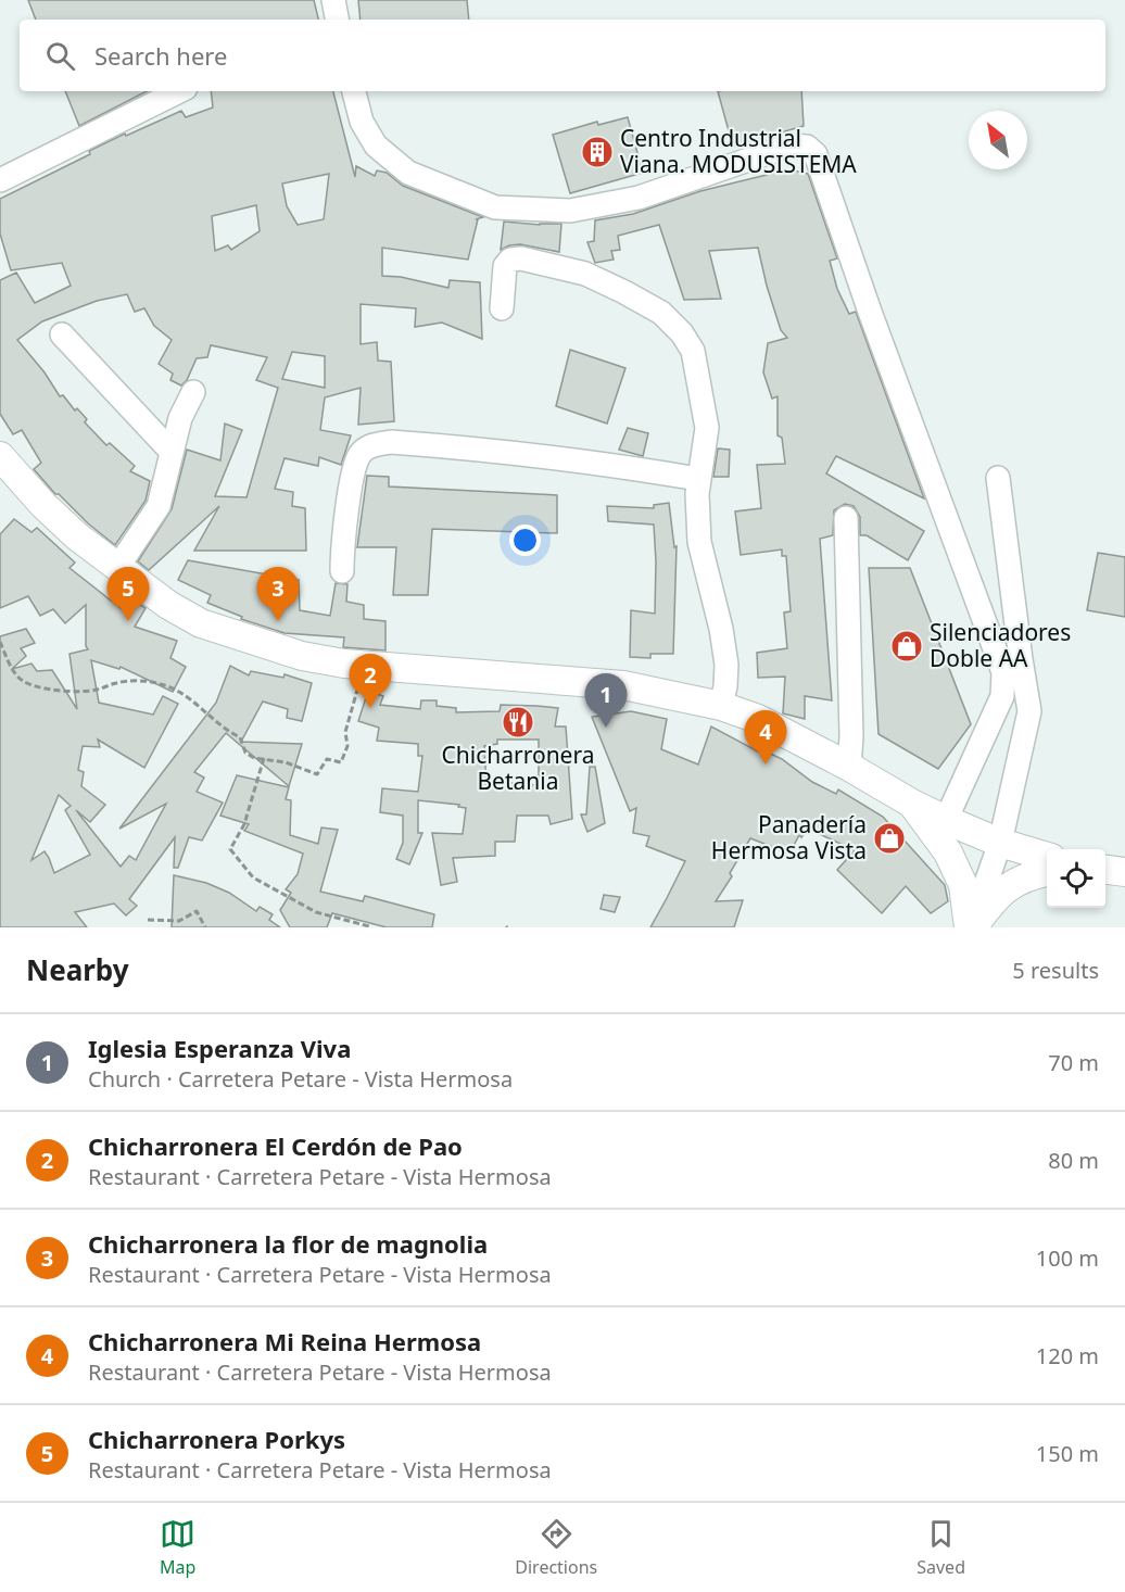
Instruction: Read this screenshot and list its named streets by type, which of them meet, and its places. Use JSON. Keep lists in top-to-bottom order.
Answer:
{
  "places": {
    "building": ["Centro Industrial Viana. MODUSISTEMA"],
    "shop": ["Silenciadores Doble AA", "Panadería Hermosa Vista"],
    "restaurant": ["Chicharronera Betania"]
  },
  "north": "top left",
  "page": {
    "search": "Search here",
    "pins": [
      "3",
      "5",
      "2",
      "1",
      "4"
    ],
    "heading": ["Nearby", "5 results"],
    "list": [
      {
        "mark": "1",
        "name": "Iglesia Esperanza Viva",
        "note": "Church · Carretera Petare - Vista Hermosa",
        "value": "70 m"
      },
      {
        "mark": "2",
        "name": "Chicharronera El Cerdón de Pao",
        "note": "Restaurant · Carretera Petare - Vista Hermosa",
        "value": "80 m"
      },
      {
        "mark": "3",
        "name": "Chicharronera la flor de magnolia",
        "note": "Restaurant · Carretera Petare - Vista Hermosa",
        "value": "100 m"
      },
      {
        "mark": "4",
        "name": "Chicharronera Mi Reina Hermosa",
        "note": "Restaurant · Carretera Petare - Vista Hermosa",
        "value": "120 m"
      },
      {
        "mark": "5",
        "name": "Chicharronera Porkys",
        "note": "Restaurant · Carretera Petare - Vista Hermosa",
        "value": "150 m"
      }
    ],
    "nav": ["Map", "Directions", "Saved"]
  }
}
